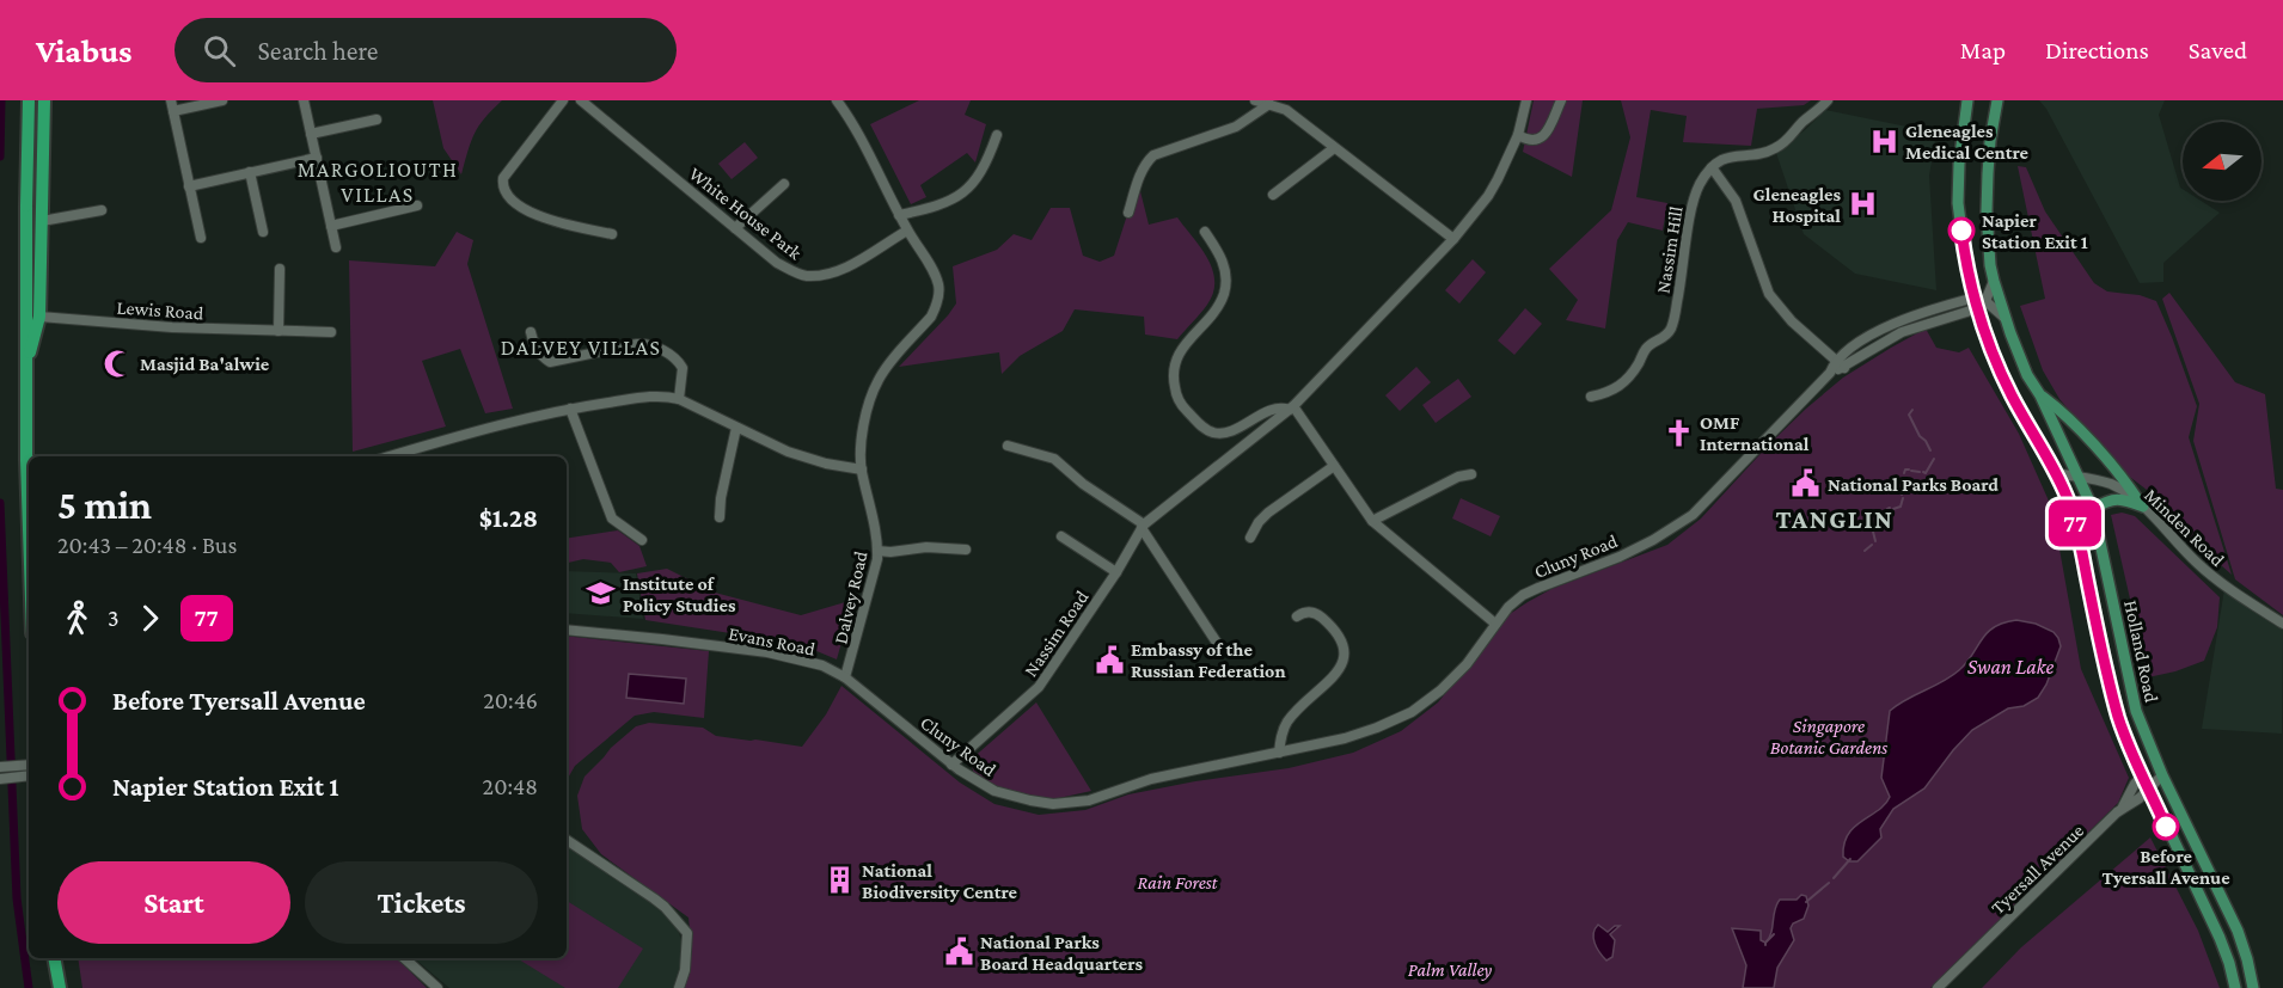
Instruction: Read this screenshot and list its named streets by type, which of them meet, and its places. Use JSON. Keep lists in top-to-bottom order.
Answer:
{
  "streets": {
    "main road": ["Holland Road"],
    "street": [
      "White House Park",
      "Nassim Hill",
      "Lewis Road",
      "Minden Road",
      "Cluny Road",
      "Dalvey Road",
      "Nassim Road",
      "Evans Road",
      "Tyersall Avenue"
    ]
  },
  "crossings": [
    ["White House Park", "Dalvey Road"],
    ["Minden Road", "Holland Road"],
    ["Cluny Road", "Dalvey Road"],
    ["Cluny Road", "Nassim Road"],
    ["Cluny Road", "Evans Road"],
    ["Cluny Road", "Holland Road"],
    ["Dalvey Road", "Evans Road"],
    ["Holland Road", "Tyersall Avenue"]
  ],
  "districts": ["MARGOLIOUTH VILLAS", "DALVEY VILLAS", "TANGLIN"],
  "water": ["Swan Lake"],
  "parks": ["Singapore Botanic Gardens", "Rain Forest", "Palm Valley"],
  "places": {
    "hospital": ["Gleneagles Medical Centre", "Gleneagles Hospital"],
    "other": ["Napier Station Exit 1", "Before Tyersall Avenue"],
    "mosque": ["Masjid Ba'alwie"],
    "church": ["OMF International"],
    "public building": ["National Parks Board", "Embassy of the Russian Federation", "National Parks Board Headquarters"],
    "school or university": ["Institute of Policy Studies"],
    "building": ["National Biodiversity Centre"]
  },
  "lines": ["bus line 77"],
  "north": "left",
  "page": {
    "header": "Viabus",
    "search": "Search here",
    "nav": ["Map", "Directions", "Saved"],
    "on_map": "77",
    "heading": ["5 min", "20:43 – 20:48 · Bus", "$1.28"],
    "legs": ["3", "77"],
    "list": [
      {
        "name": "Before Tyersall Avenue",
        "value": "20:46"
      },
      {
        "name": "Napier Station Exit 1",
        "value": "20:48"
      }
    ],
    "buttons": ["Start", "Tickets"]
  }
}
